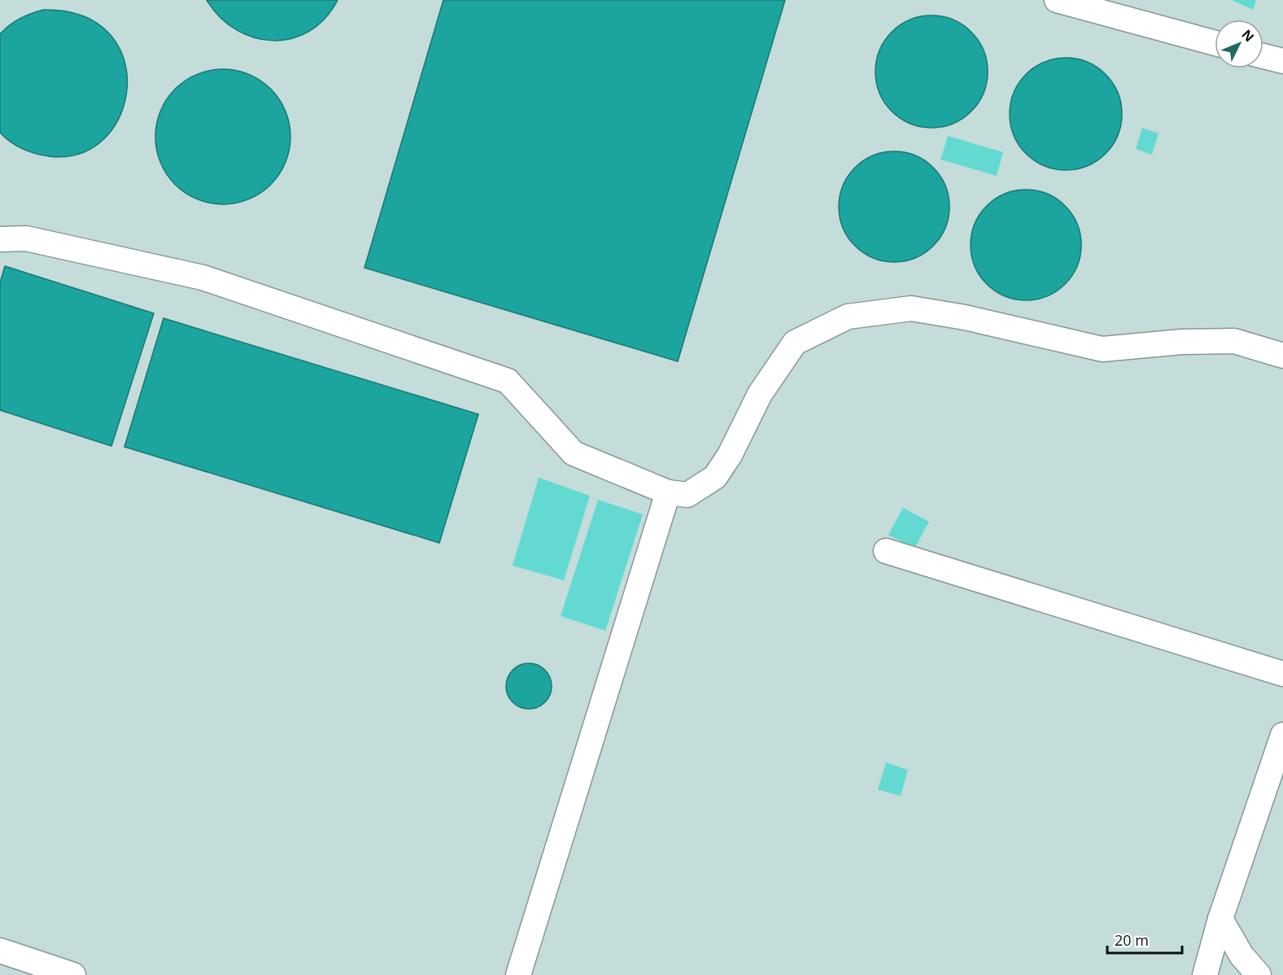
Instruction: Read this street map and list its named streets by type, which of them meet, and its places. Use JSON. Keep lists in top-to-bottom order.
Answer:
{
  "scale_bar": "20 m",
  "north": "top right"
}
